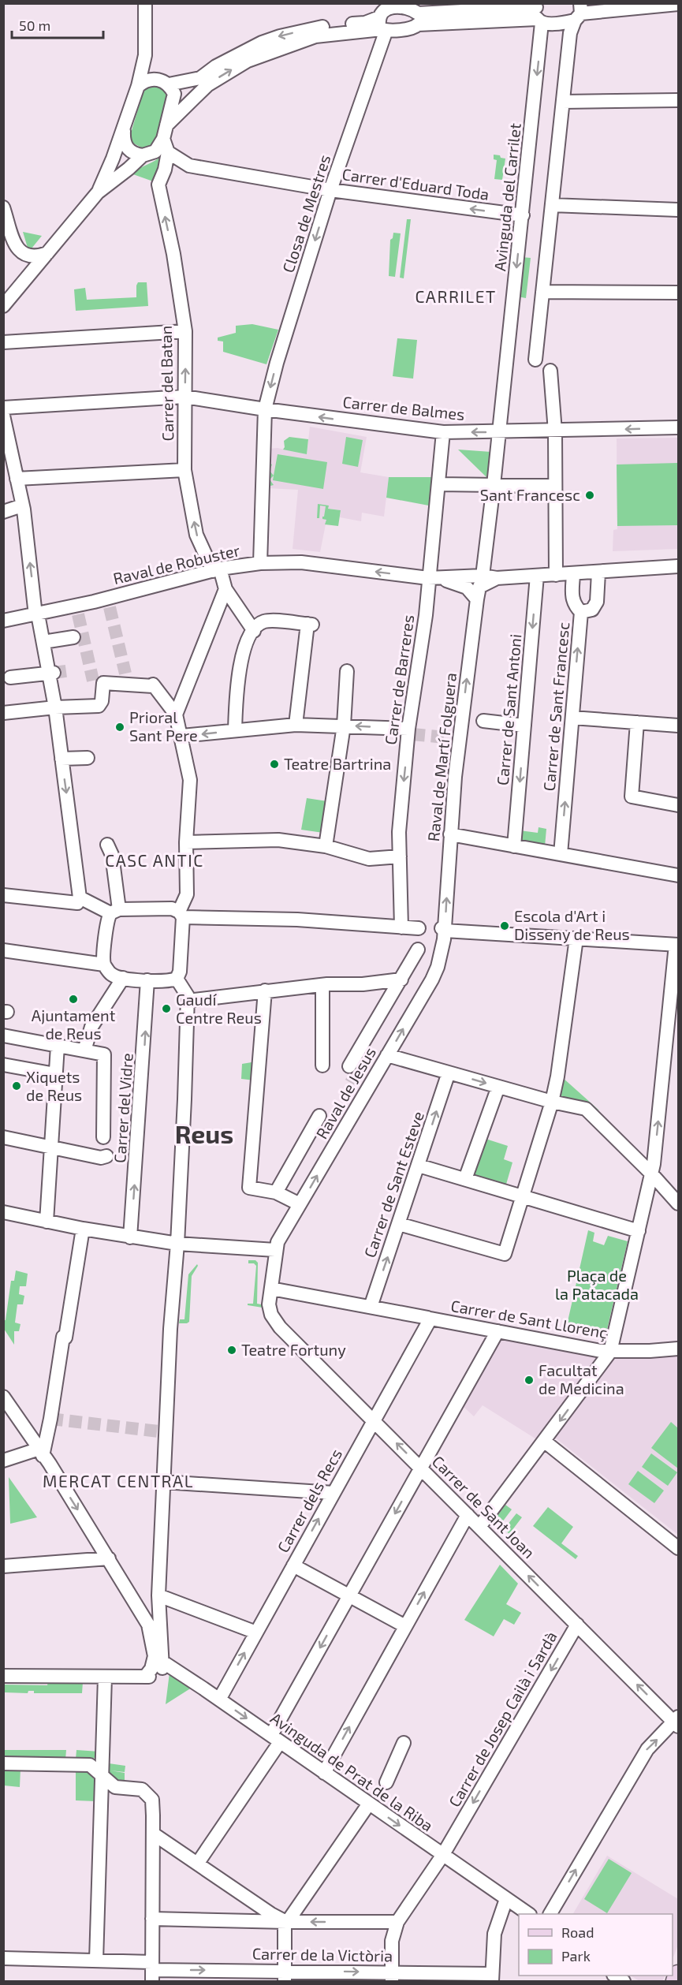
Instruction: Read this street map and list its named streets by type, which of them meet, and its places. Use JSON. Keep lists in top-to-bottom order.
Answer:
{
  "streets": {
    "street": [
      "Carrer d'Eduard Toda",
      "Avinguda del Carrilet",
      "Closa de Mestres",
      "Carrer del Batan",
      "Carrer de Balmes",
      "Raval de Robuster",
      "Carrer de Barreres",
      "Carrer de Sant Francesc",
      "Carrer de Sant Antoni",
      "Raval de Martí Folguera",
      "Raval de Jesus",
      "Carrer del Vidre",
      "Carrer de Sant Esteve",
      "Carrer de Sant Llorenç",
      "Carrer dels Recs",
      "Carrer de Sant Joan",
      "Carrer de Josep Cailà i Sardà",
      "Avinguda de Prat de la Riba",
      "Carrer de la Victòria"
    ]
  },
  "crossings": [
    ["Carrer d'Eduard Toda", "Avinguda del Carrilet"],
    ["Carrer d'Eduard Toda", "Closa de Mestres"],
    ["Carrer d'Eduard Toda", "Carrer del Batan"],
    ["Avinguda del Carrilet", "Carrer de Balmes"],
    ["Avinguda del Carrilet", "Raval de Robuster"],
    ["Closa de Mestres", "Carrer de Balmes"],
    ["Closa de Mestres", "Raval de Robuster"],
    ["Carrer del Batan", "Carrer de Balmes"],
    ["Carrer del Batan", "Raval de Robuster"],
    ["Carrer de Balmes", "Carrer de Barreres"],
    ["Raval de Robuster", "Carrer de Barreres"],
    ["Raval de Robuster", "Carrer de Sant Francesc"],
    ["Raval de Robuster", "Carrer de Sant Antoni"],
    ["Raval de Robuster", "Raval de Martí Folguera"],
    ["Raval de Martí Folguera", "Raval de Jesus"],
    ["Raval de Jesus", "Carrer de Sant Llorenç"],
    ["Raval de Jesus", "Carrer de Sant Joan"],
    ["Carrer de Sant Esteve", "Carrer de Sant Llorenç"],
    ["Carrer de Sant Llorenç", "Carrer dels Recs"],
    ["Carrer dels Recs", "Carrer de Sant Joan"],
    ["Carrer dels Recs", "Avinguda de Prat de la Riba"],
    ["Carrer de Sant Joan", "Carrer de Josep Cailà i Sardà"],
    ["Carrer de Josep Cailà i Sardà", "Avinguda de Prat de la Riba"]
  ],
  "one_way": [
    "Carrer d'Eduard Toda",
    "Closa de Mestres",
    "Carrer del Batan",
    "Carrer de Balmes",
    "Carrer de Sant Francesc",
    "Carrer de Sant Antoni",
    "Raval de Martí Folguera",
    "Carrer de Sant Joan",
    "Carrer de Josep Cailà i Sardà",
    "Avinguda de Prat de la Riba"
  ],
  "districts": [
    "CARRILET",
    "CASC ANTIC",
    "Reus",
    "MERCAT CENTRAL"
  ],
  "parks": ["Plaça de la Patacada"],
  "places": [
    "Sant Francesc",
    "Prioral Sant Pere",
    "Teatre Bartrina",
    "Escola d'Art i Disseny de Reus",
    "Ajuntament de Reus",
    "Gaudí Centre Reus",
    "Xiquets de Reus",
    "Teatre Fortuny",
    "Facultat de Medicina"
  ],
  "legend": ["Road", "Park"],
  "scale_bar": "50 m"
}
